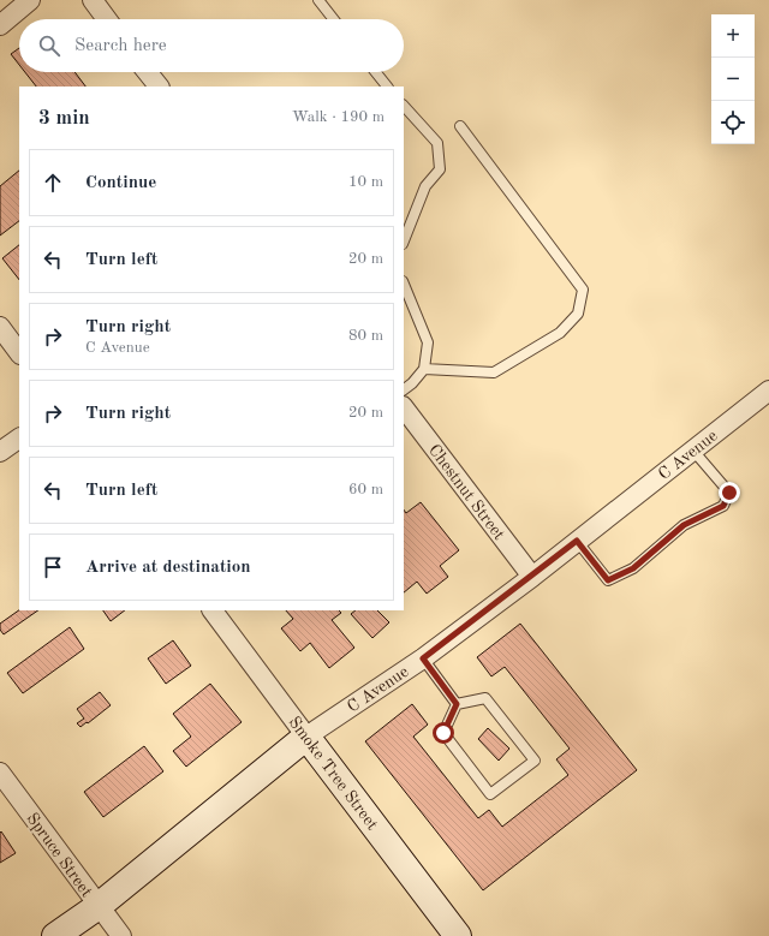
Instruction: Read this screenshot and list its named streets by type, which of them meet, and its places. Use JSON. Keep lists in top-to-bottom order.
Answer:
{
  "streets": {
    "street": [
      "C Avenue",
      "Chestnut Street",
      "Smoke Tree Street",
      "Spruce Street"
    ]
  },
  "crossings": [
    ["C Avenue", "Chestnut Street"],
    ["C Avenue", "Smoke Tree Street"],
    ["C Avenue", "Spruce Street"]
  ],
  "page": {
    "map_buttons": ["+", "−"],
    "search": "Search here",
    "heading": ["3 min", "Walk · 190 m"],
    "list": [
      ["Continue", "10 m"],
      ["Turn left", "20 m"],
      ["Turn right", "C Avenue", "80 m"],
      ["Turn right", "20 m"],
      ["Turn left", "60 m"],
      "Arrive at destination"
    ]
  }
}
